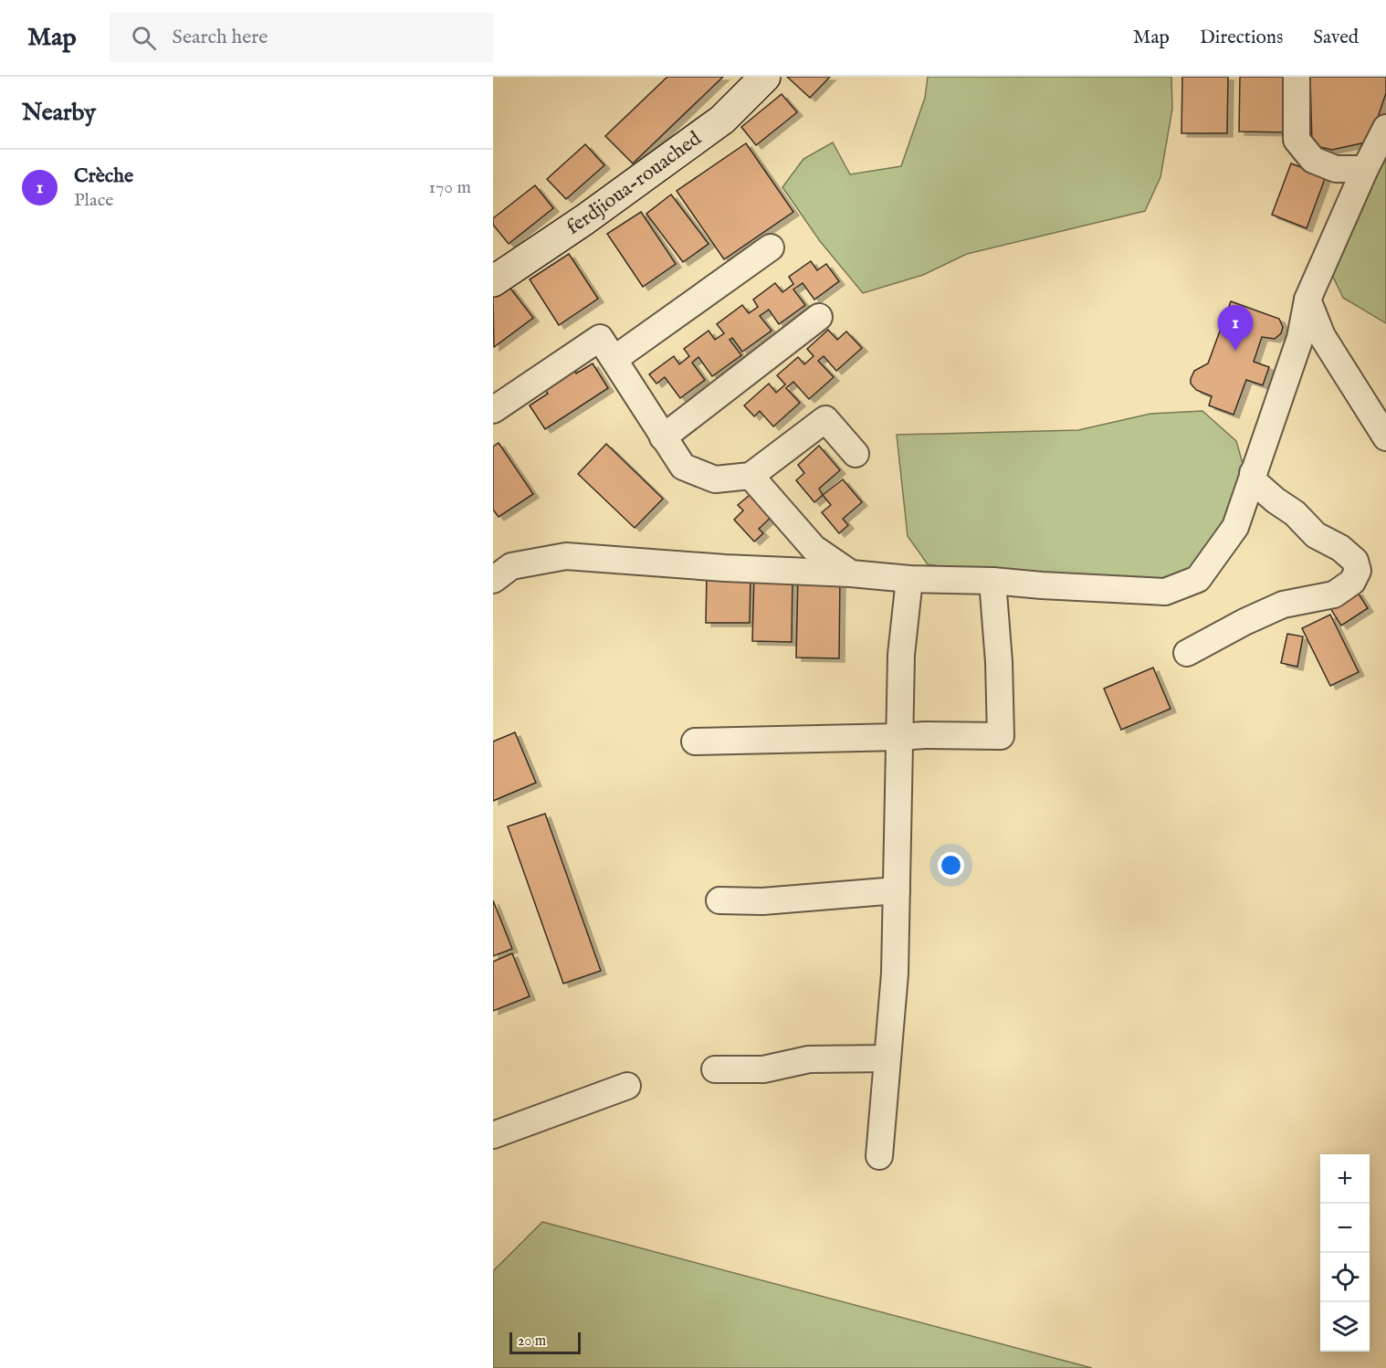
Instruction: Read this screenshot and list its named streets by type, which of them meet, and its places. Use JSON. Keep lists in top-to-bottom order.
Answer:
{
  "streets": {
    "main road": ["ferdjioua-rouached"]
  },
  "scale_bar": "20 m",
  "page": {
    "header": "Map",
    "search": "Search here",
    "nav": ["Map", "Directions", "Saved"],
    "heading": "Nearby",
    "list": [
      {
        "mark": "1",
        "name": "Crèche",
        "note": "Place",
        "value": "170 m"
      }
    ],
    "pins": "1",
    "map_buttons": ["+", "−"],
    "scale": "20 m"
  }
}
